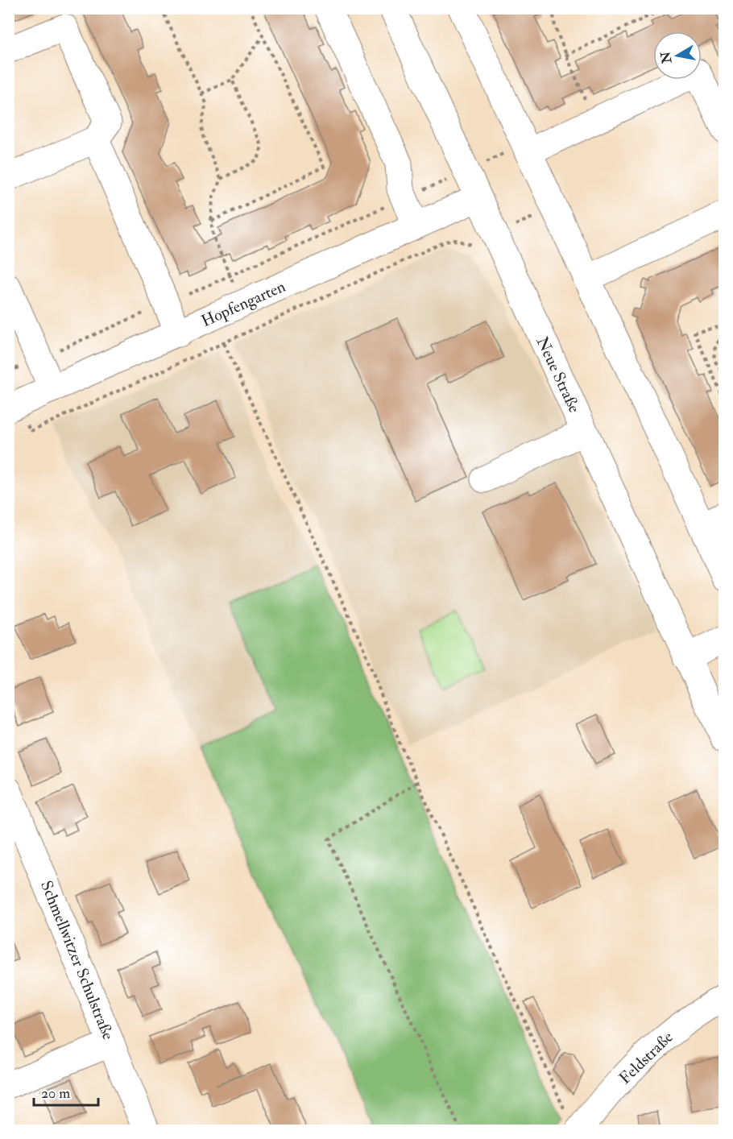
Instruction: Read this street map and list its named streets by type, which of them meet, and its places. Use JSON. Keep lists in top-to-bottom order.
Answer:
{
  "streets": {
    "street": [
      "Hopfengarten",
      "Neue Straße",
      "Schmellwitzer Schulstraße",
      "Feldstraße"
    ]
  },
  "crossings": [
    ["Hopfengarten", "Neue Straße"]
  ],
  "scale_bar": "20 m",
  "north": "left"
}
